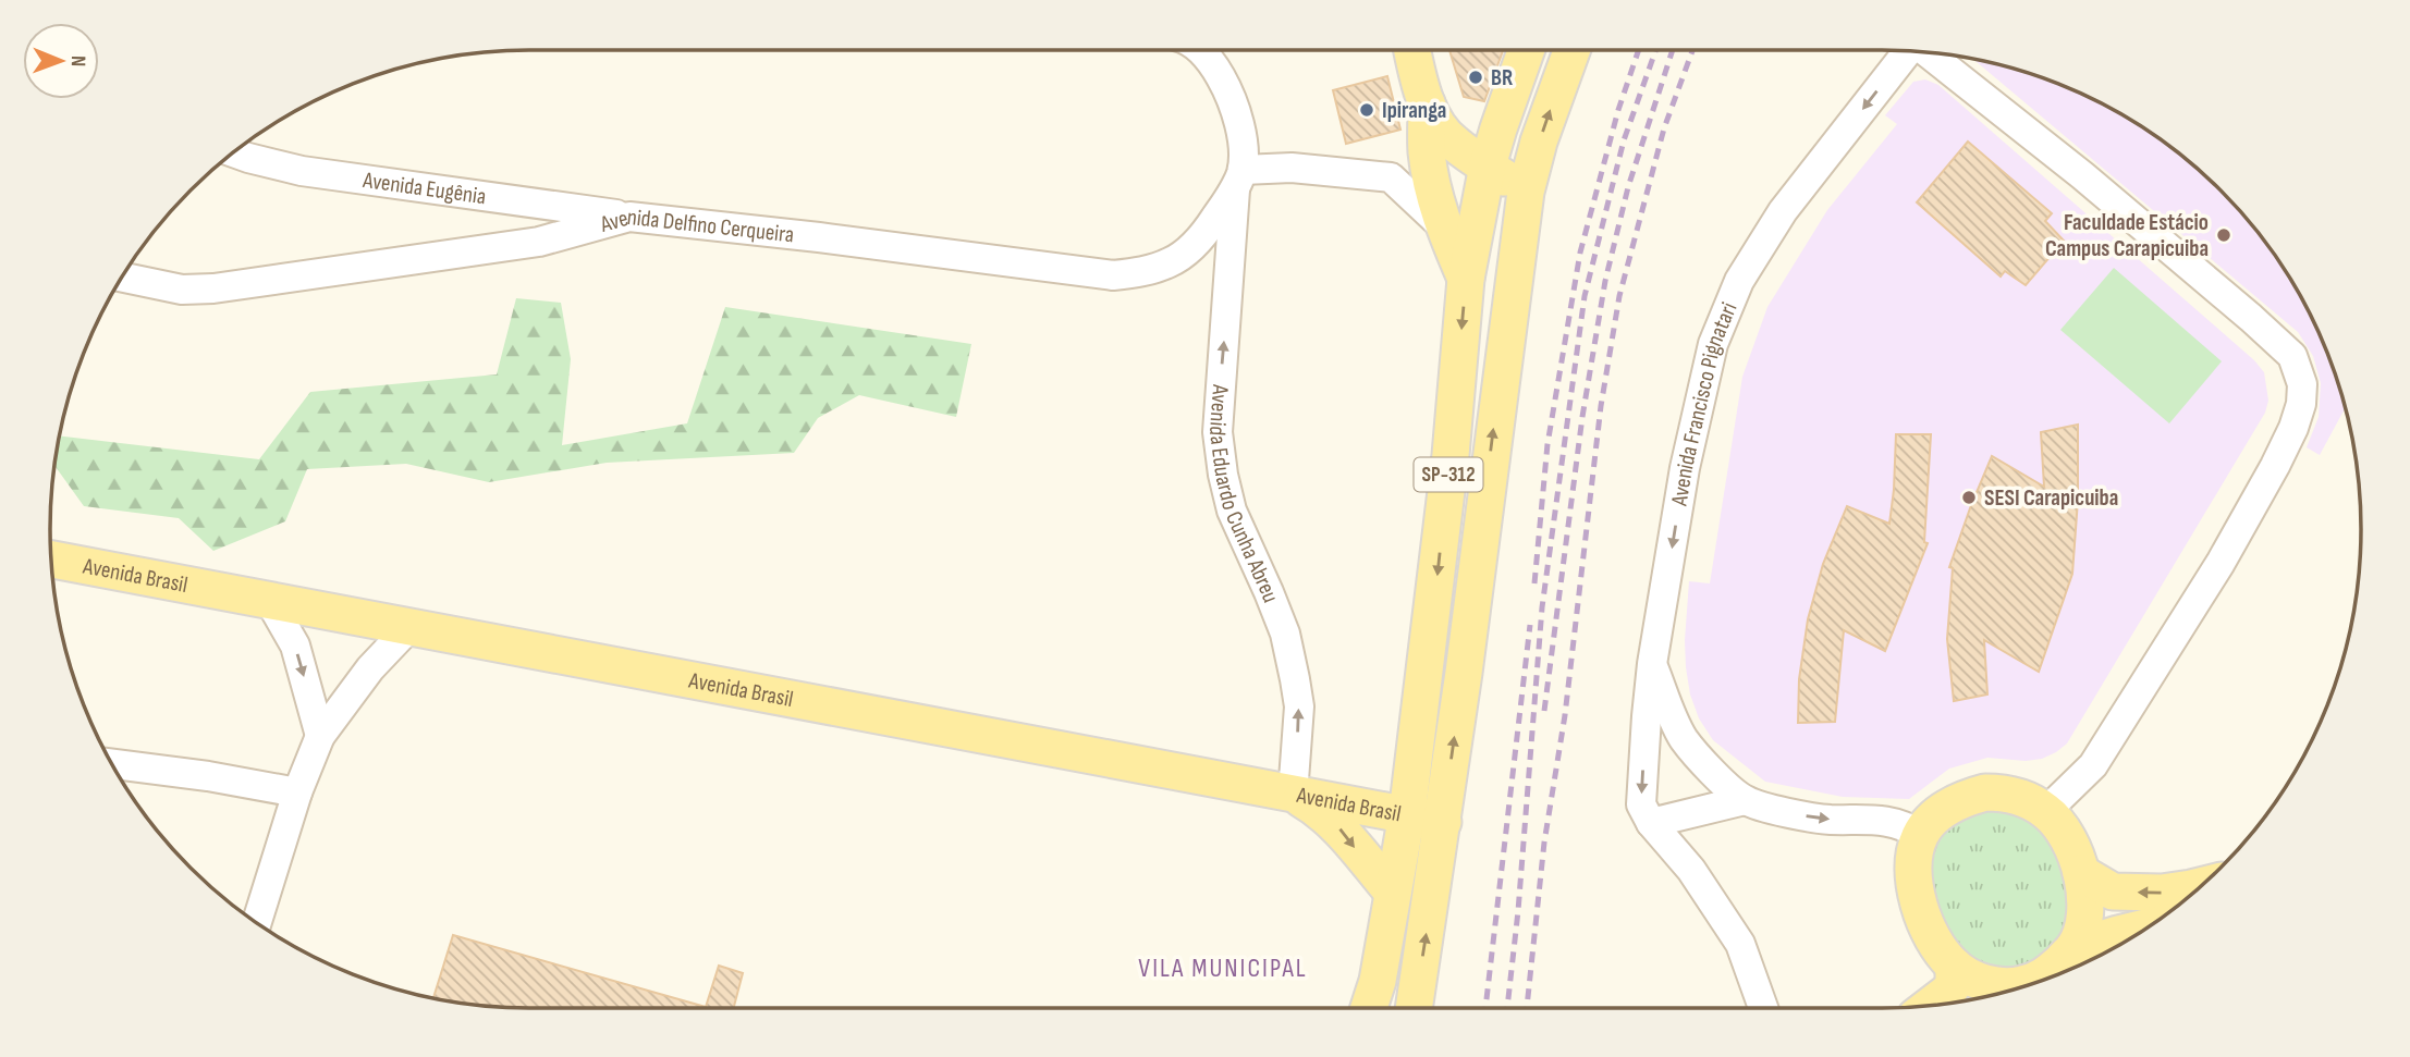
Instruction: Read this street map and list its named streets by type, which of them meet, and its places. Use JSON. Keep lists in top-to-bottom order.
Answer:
{
  "streets": {
    "main road": ["SP-312", "Avenida Brasil"],
    "street": [
      "Avenida Eugênia",
      "Avenida Delfino Cerqueira",
      "Avenida Francisco Pignatari",
      "Avenida Eduardo Cunha Abreu"
    ]
  },
  "crossings": [
    ["Avenida Eugênia", "Avenida Delfino Cerqueira"],
    ["Avenida Delfino Cerqueira", "Avenida Eduardo Cunha Abreu"],
    ["SP-312", "Avenida Brasil"],
    ["Avenida Eduardo Cunha Abreu", "Avenida Brasil"]
  ],
  "one_way": ["Avenida Francisco Pignatari", "Avenida Eduardo Cunha Abreu"],
  "districts": ["VILA MUNICIPAL"],
  "places": [
    "BR",
    "Ipiranga",
    "Faculdade Estácio Campus Carapicuiba",
    "SESI Carapicuiba"
  ],
  "north": "right"
}
